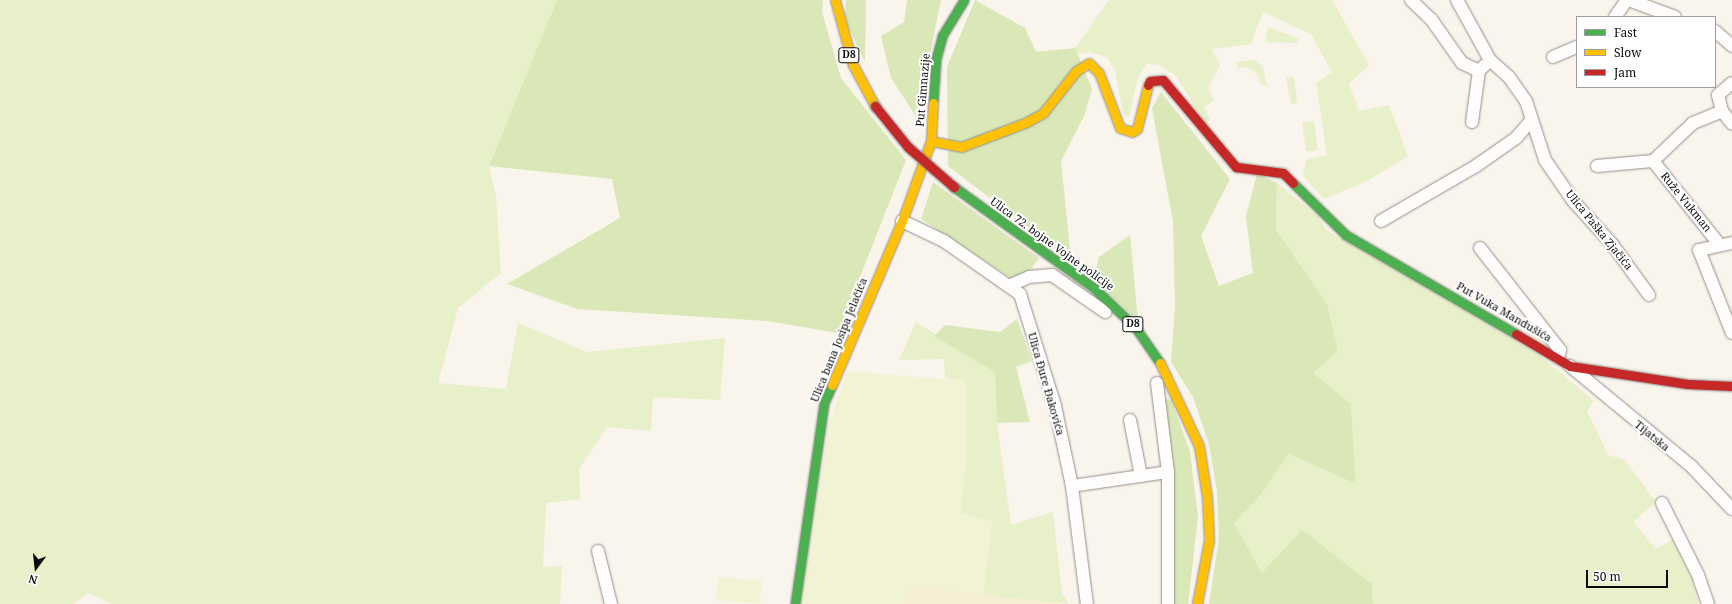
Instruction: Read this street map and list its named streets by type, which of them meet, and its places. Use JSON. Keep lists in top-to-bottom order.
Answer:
{
  "streets": {
    "street": [
      "D8",
      "Put Gimnazije",
      "Ruže Vukman",
      "Ulica Paška Zjačića",
      "Ulica 72. bojne Vojne policije",
      "Put Vuka Mandušića",
      "Ulica bana Josipa Jelačića",
      "Ulica Đure Đakovića",
      "Tijatska"
    ]
  },
  "crossings": [
    ["Put Gimnazije", "Put Vuka Mandušića"],
    ["Put Gimnazije", "Ulica bana Josipa Jelačića"],
    ["Put Vuka Mandušića", "Ulica bana Josipa Jelačića"],
    ["Put Vuka Mandušića", "Tijatska"],
    ["Ulica bana Josipa Jelačića", "Ulica Đure Đakovića"]
  ],
  "legend": ["Fast", "Slow", "Jam"],
  "scale_bar": "50 m",
  "north": "bottom"
}
